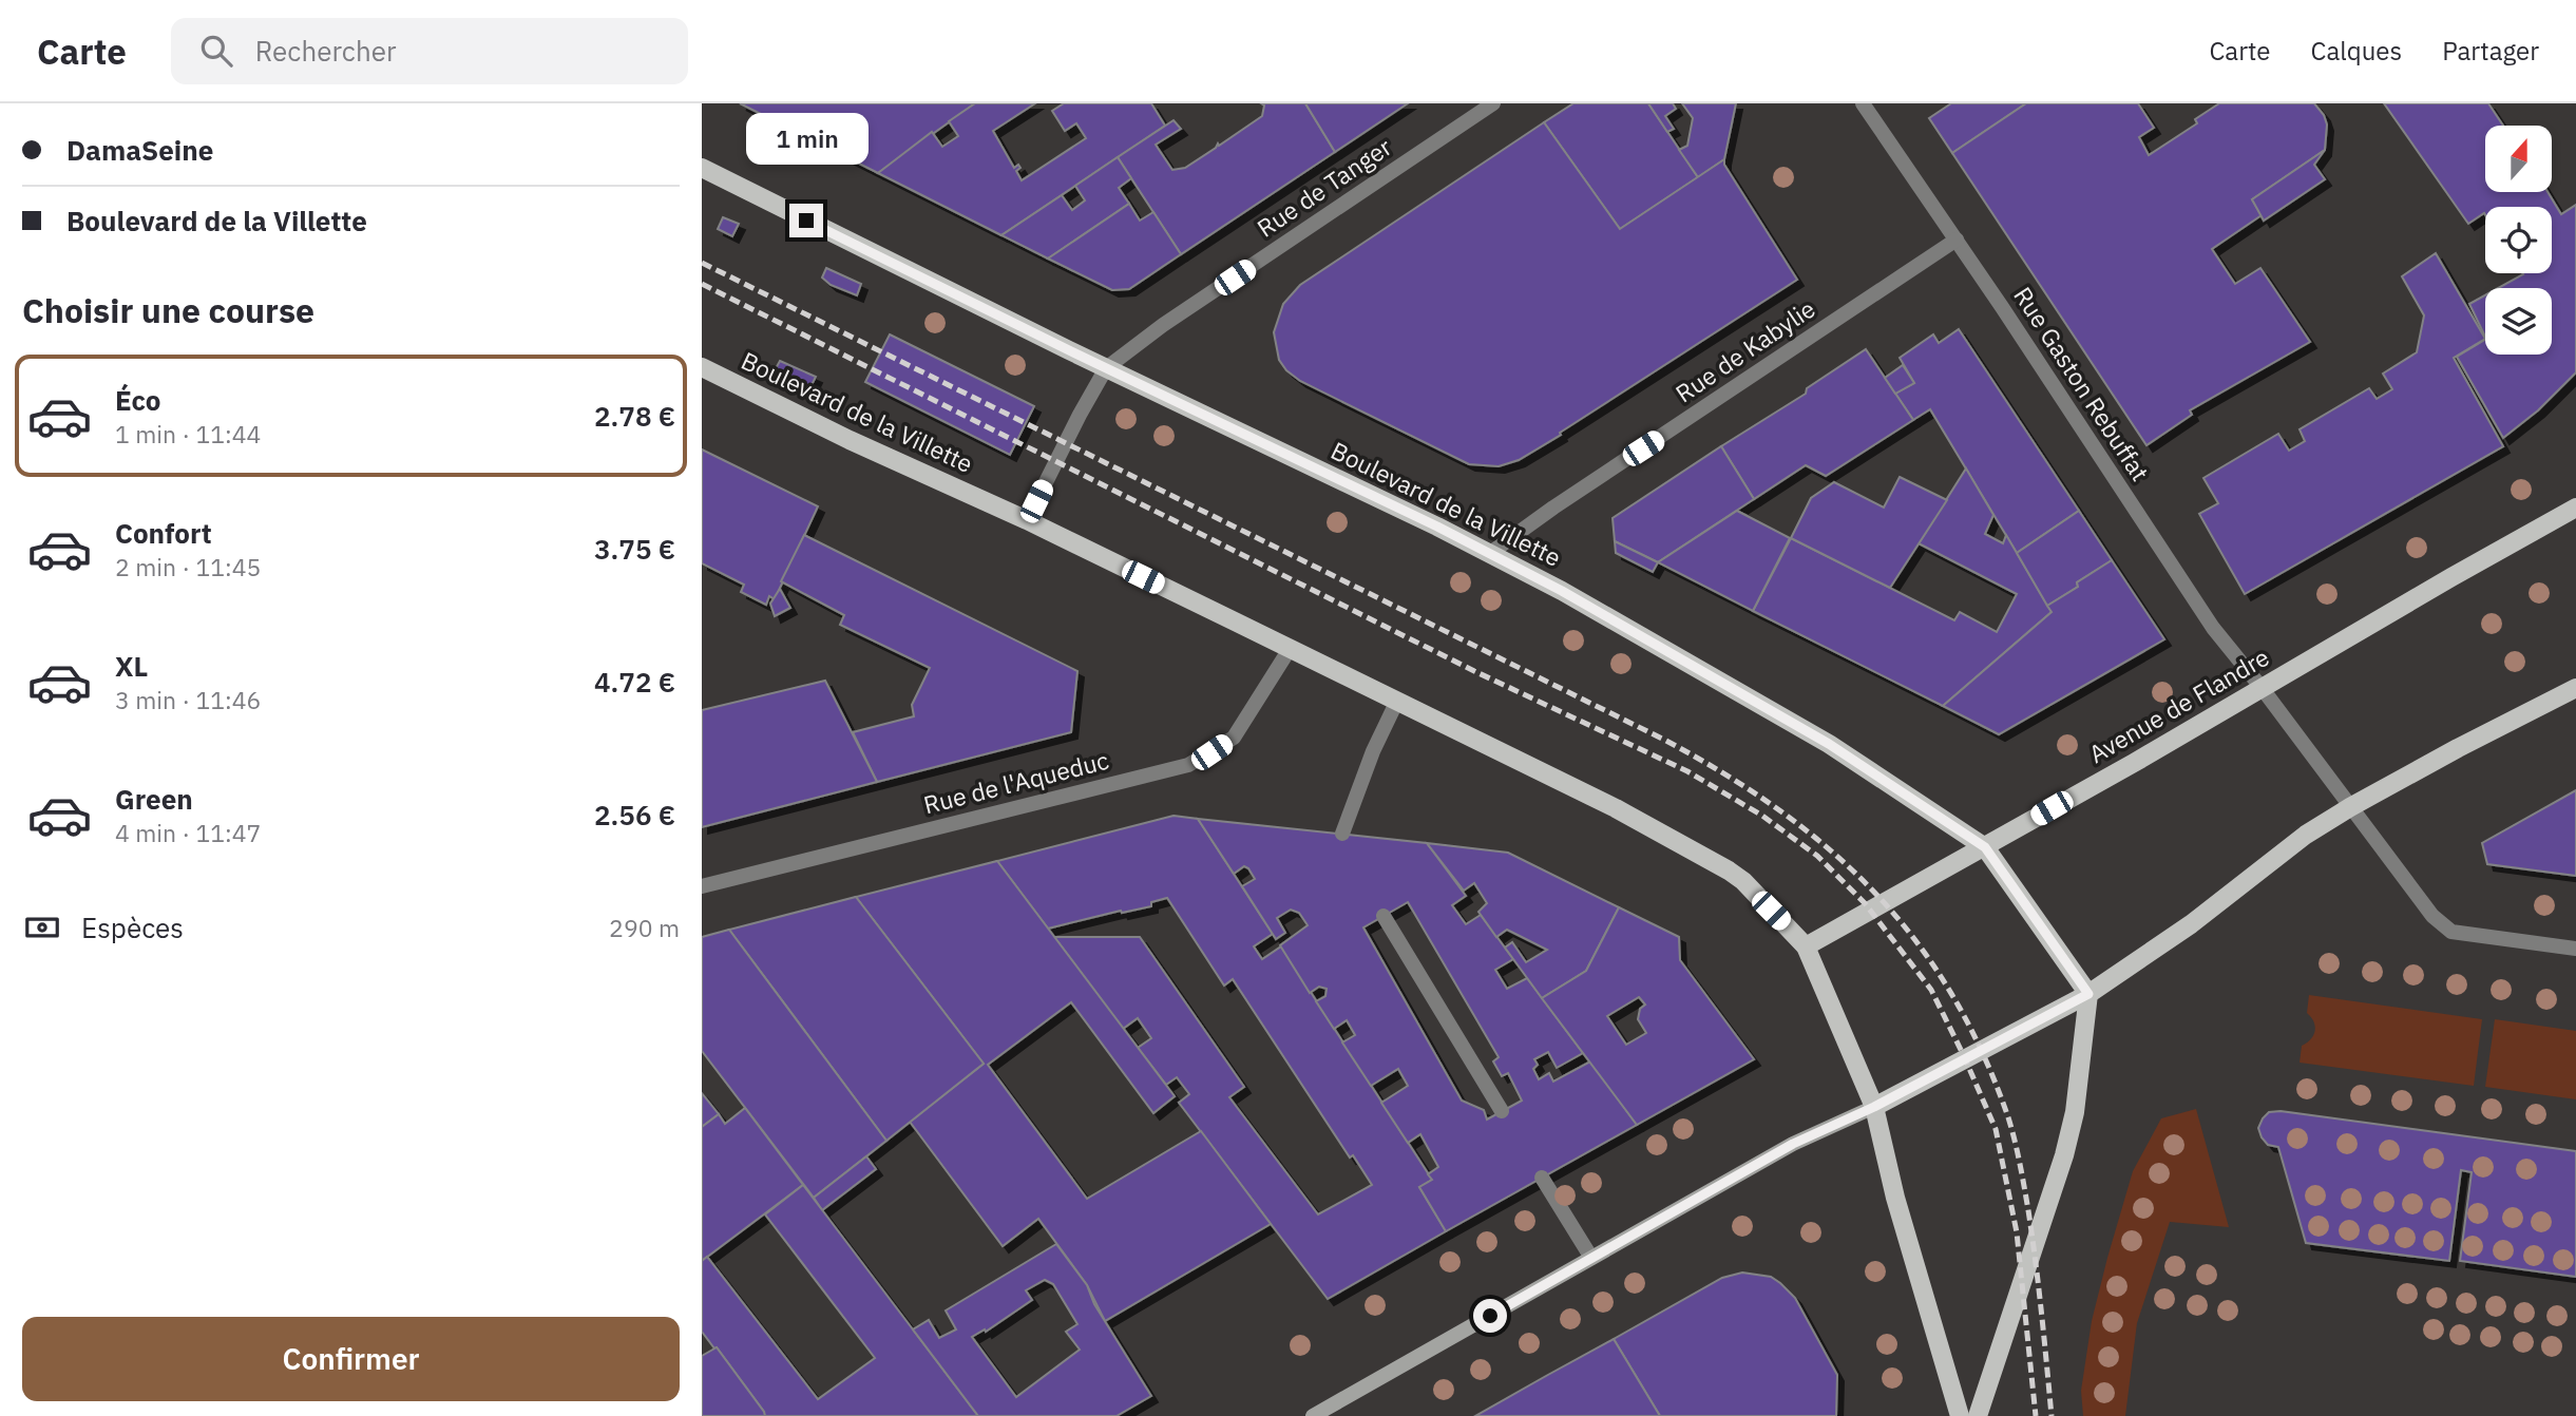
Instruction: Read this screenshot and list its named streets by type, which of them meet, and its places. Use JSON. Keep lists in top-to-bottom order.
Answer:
{
  "streets": {
    "main road": ["Boulevard de la Villette", "Avenue de Flandre"],
    "street": [
      "Rue de Tanger",
      "Rue de Kabylie",
      "Rue Gaston Rebuffat",
      "Rue de l'Aqueduc"
    ]
  },
  "crossings": [
    ["Rue de Tanger", "Boulevard de la Villette"],
    ["Rue de Kabylie", "Rue Gaston Rebuffat"],
    ["Rue de Kabylie", "Boulevard de la Villette"],
    ["Rue Gaston Rebuffat", "Avenue de Flandre"],
    ["Boulevard de la Villette", "Avenue de Flandre"],
    ["Boulevard de la Villette", "Rue de l'Aqueduc"]
  ],
  "north": "top",
  "page": {
    "header": "Carte",
    "search": "Rechercher",
    "nav": ["Carte", "Calques", "Partager"],
    "banner": ["DamaSeine", "Boulevard de la Villette"],
    "bubble": "1 min",
    "heading": "Choisir une course",
    "list": [
      {
        "name": "Éco",
        "note": "1 min · 11:44",
        "value": "2.78 €"
      },
      {
        "name": "Confort",
        "note": "2 min · 11:45",
        "value": "3.75 €"
      },
      {
        "name": "XL",
        "note": "3 min · 11:46",
        "value": "4.72 €"
      },
      {
        "name": "Green",
        "note": "4 min · 11:47",
        "value": "2.56 €"
      }
    ],
    "pay": ["Espèces", "290 m"],
    "buttons": "Confirmer"
  }
}
